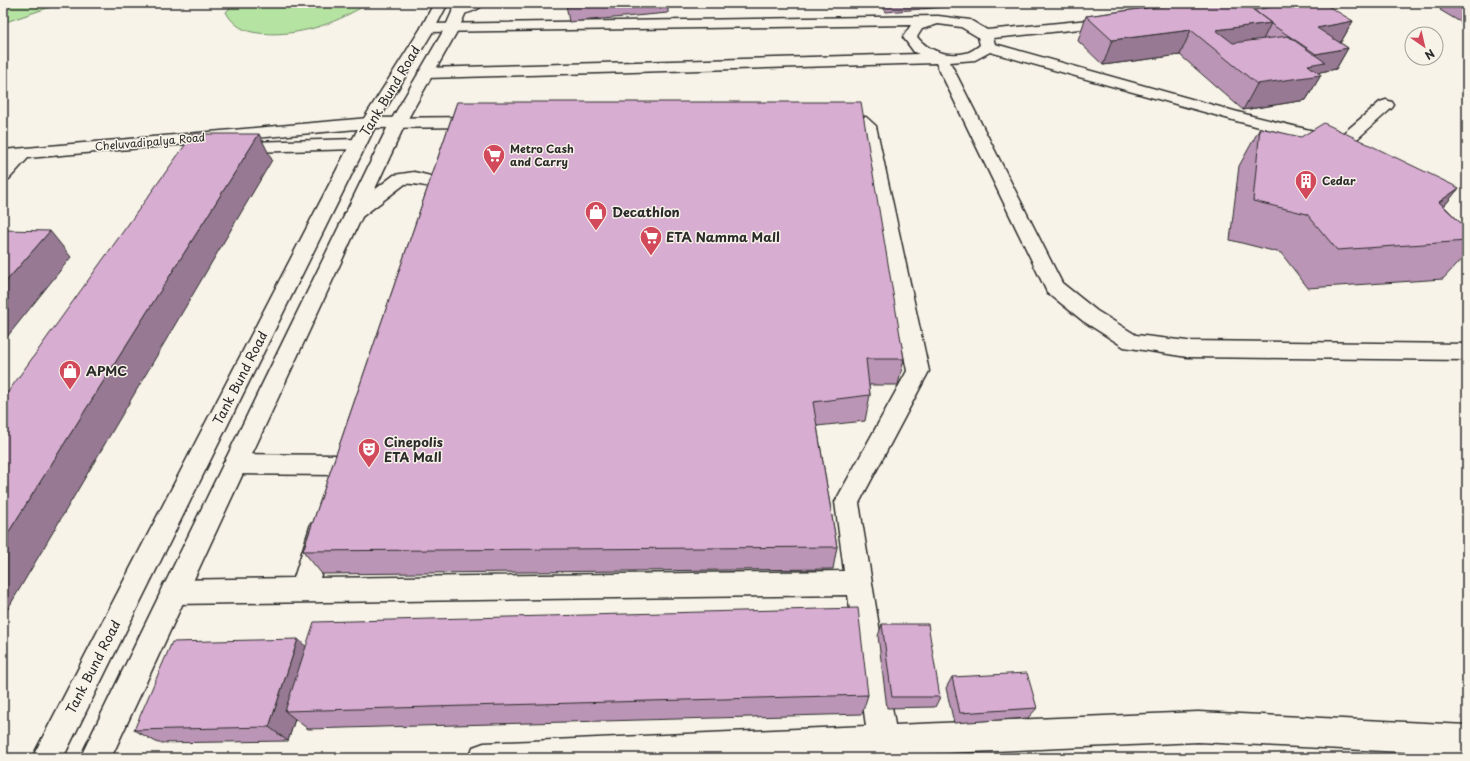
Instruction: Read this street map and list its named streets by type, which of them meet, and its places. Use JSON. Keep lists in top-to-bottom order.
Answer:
{
  "streets": {
    "main road": ["Tank Bund Road", "Cheluvadipalya Road"]
  },
  "crossings": [
    ["Tank Bund Road", "Cheluvadipalya Road"]
  ],
  "places": {
    "supermarket": ["Metro Cash and Carry", "ETA Namma Mall"],
    "building": ["Cedar"],
    "shop": ["Decathlon", "APMC"],
    "theatre": ["Cinepolis ETA Mall"]
  },
  "north": "bottom right"
}
